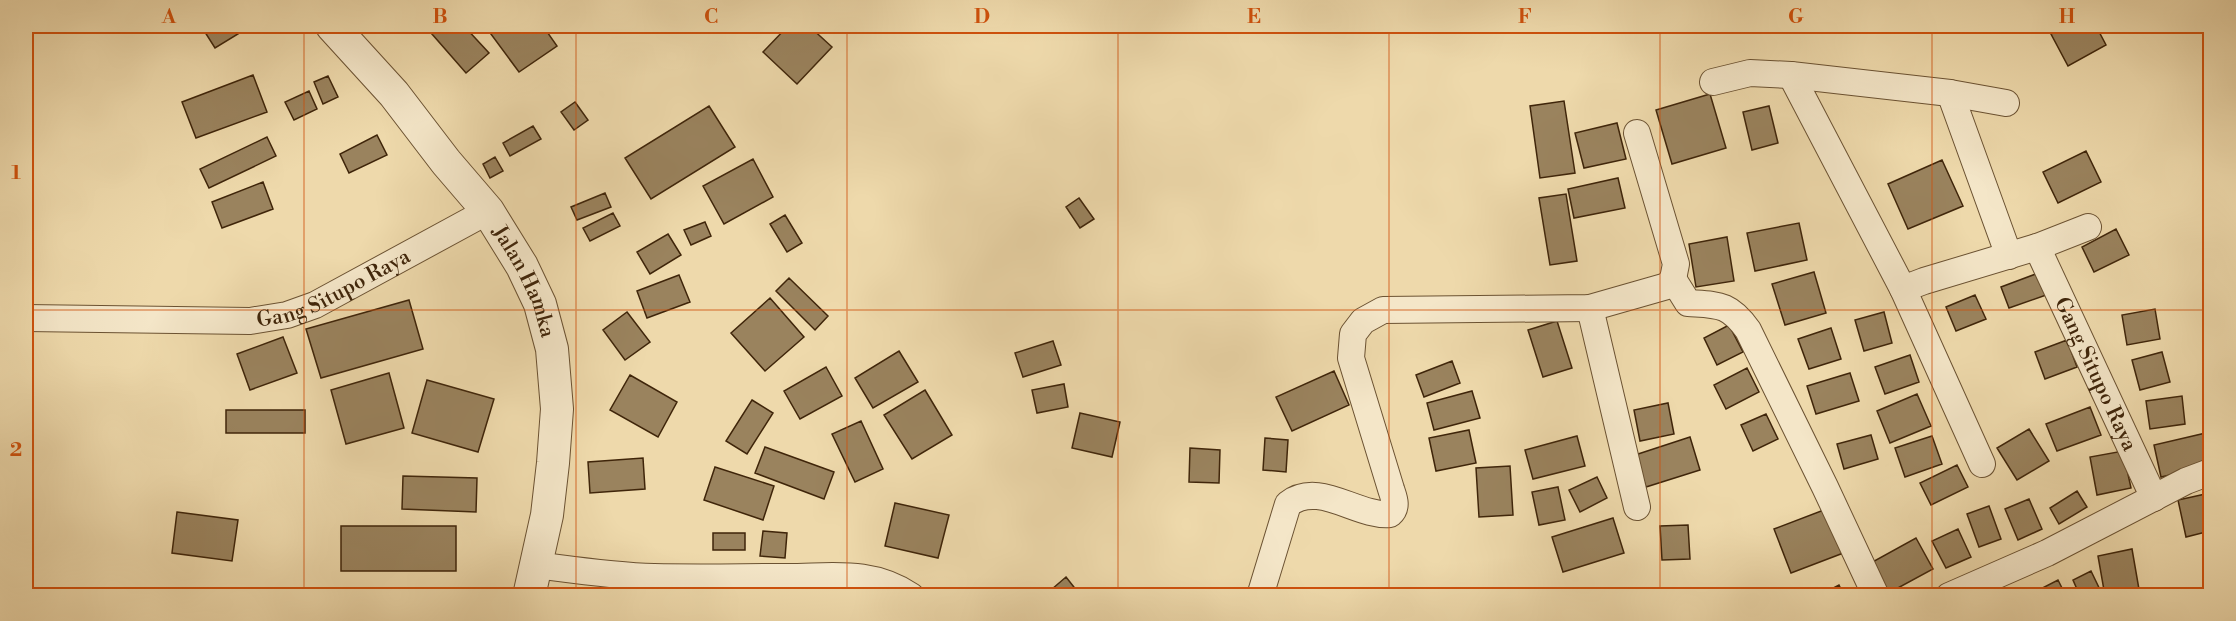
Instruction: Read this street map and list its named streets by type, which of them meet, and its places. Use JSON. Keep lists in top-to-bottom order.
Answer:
{
  "streets": {
    "street": ["Jalan Hamka", "Gang Situpo Raya"]
  },
  "crossings": [
    ["Jalan Hamka", "Gang Situpo Raya"]
  ],
  "grid": {
    "columns": [
      "A",
      "B",
      "C",
      "D",
      "E",
      "F",
      "G",
      "H"
    ],
    "rows": ["1", "2"]
  }
}
